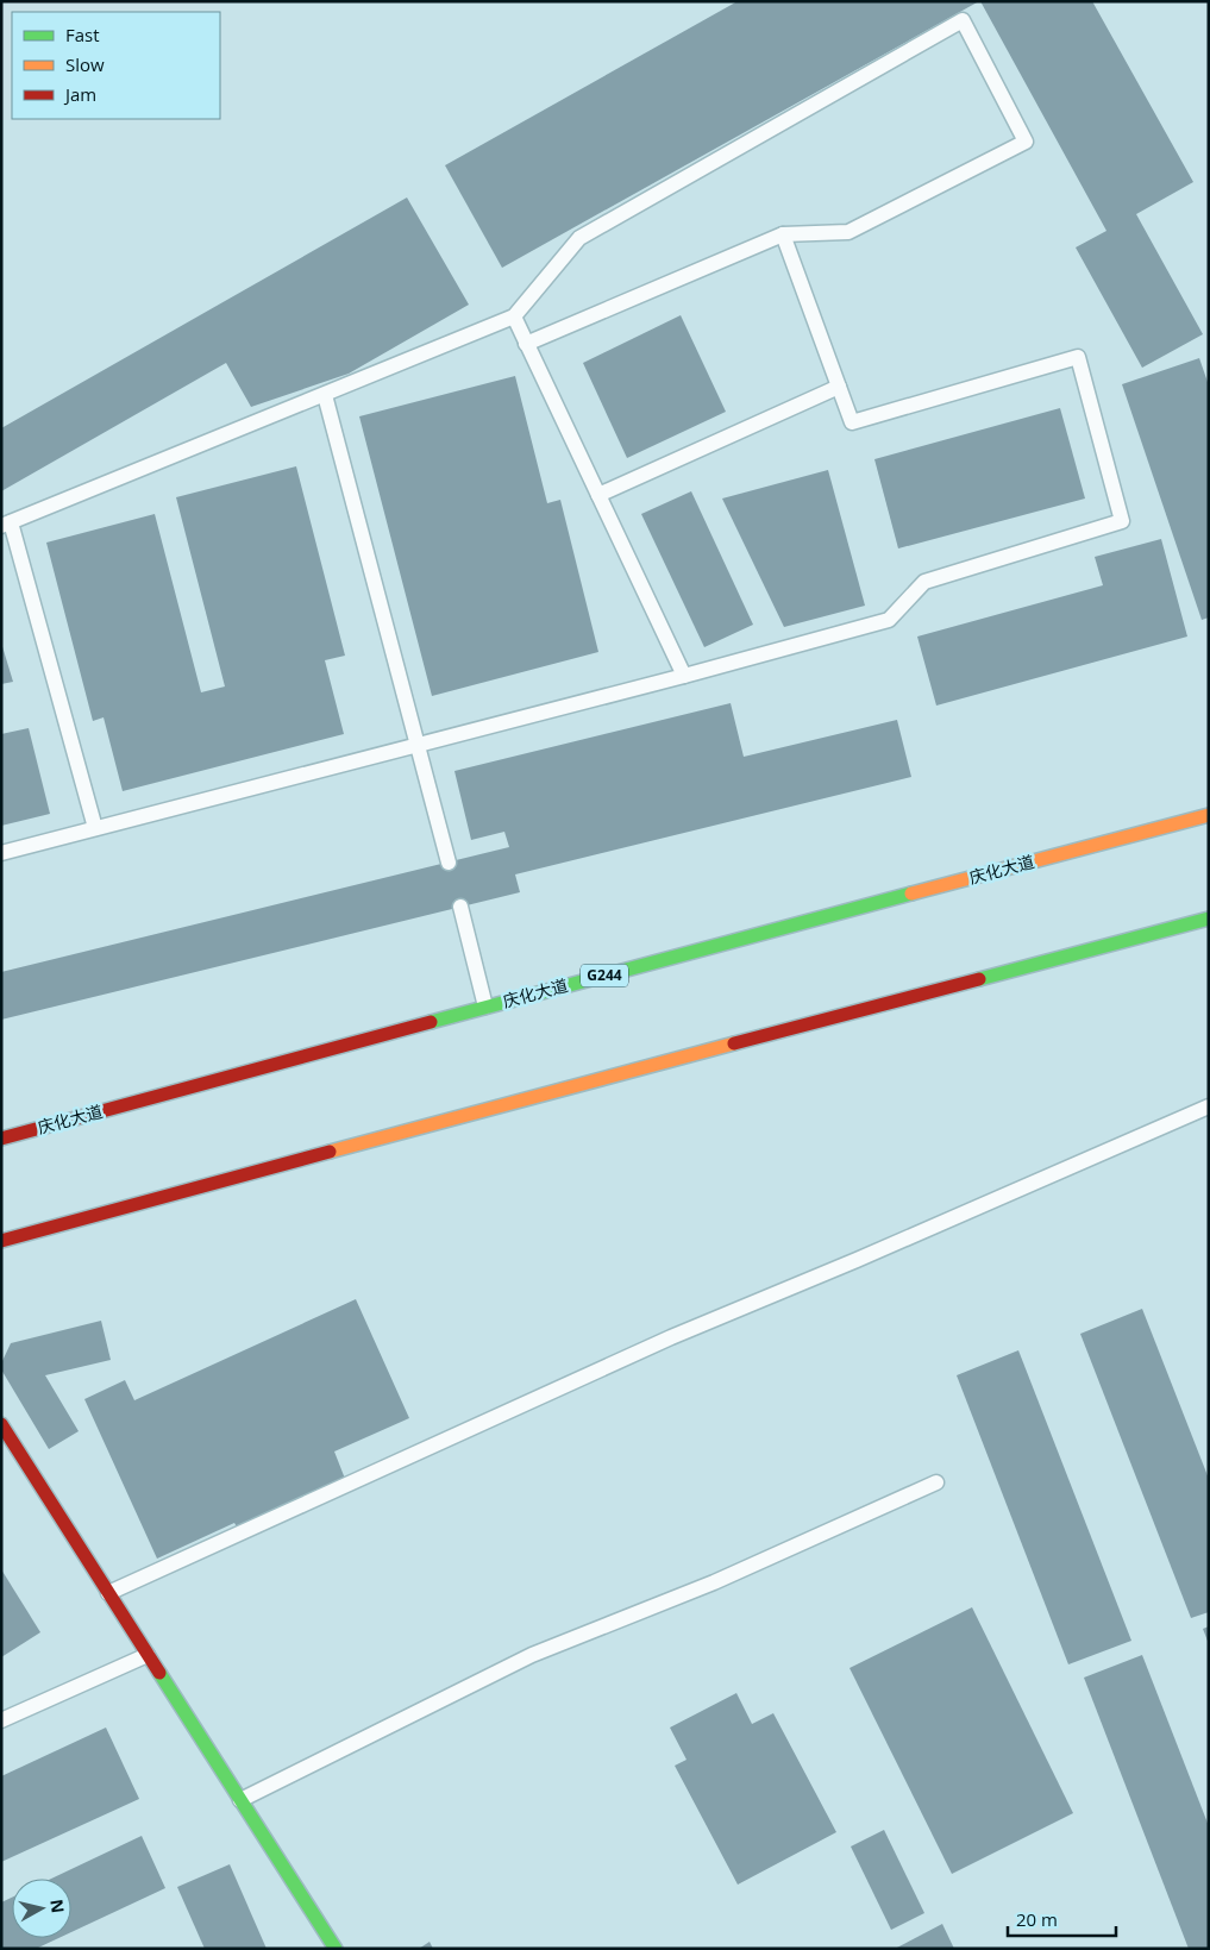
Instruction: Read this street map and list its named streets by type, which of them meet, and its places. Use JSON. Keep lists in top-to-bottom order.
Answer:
{
  "streets": {
    "main road": ["庆化大道", "G244"]
  },
  "legend": ["Fast", "Slow", "Jam"],
  "scale_bar": "20 m",
  "north": "right"
}
